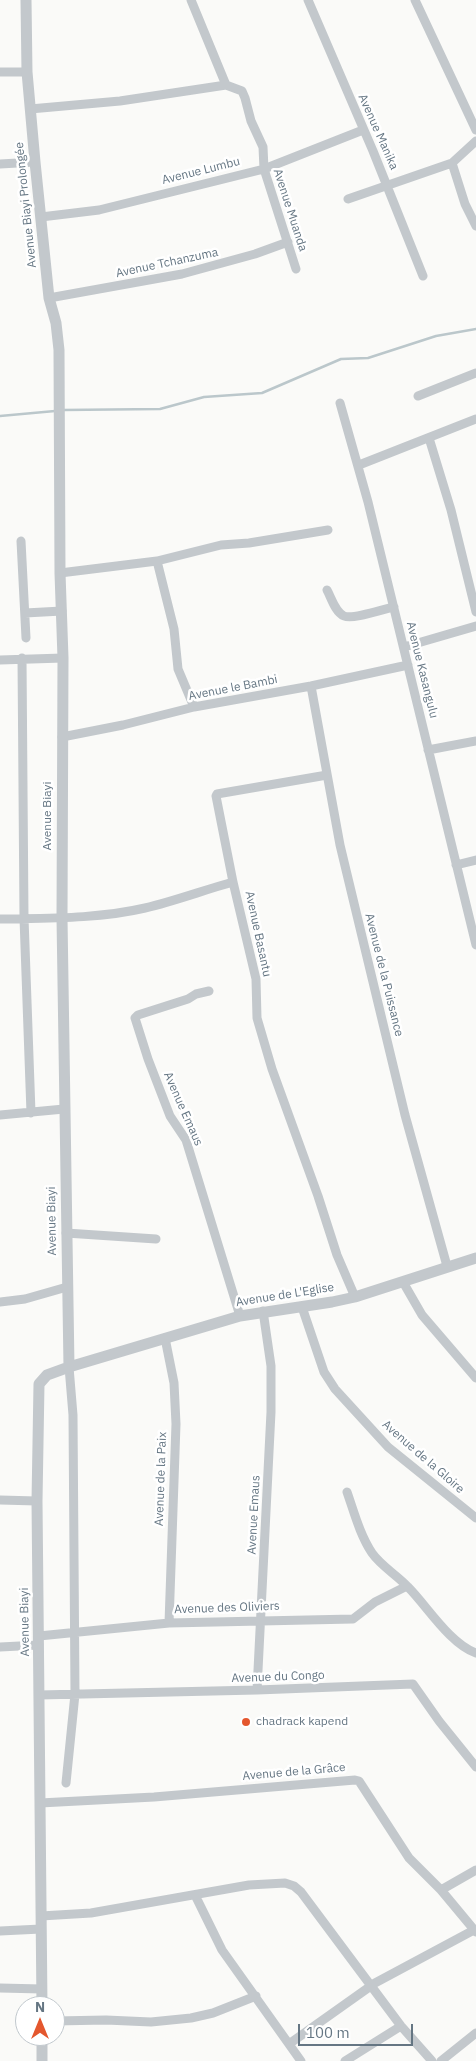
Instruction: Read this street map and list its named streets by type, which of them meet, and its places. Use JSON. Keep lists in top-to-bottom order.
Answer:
{
  "streets": {
    "street": [
      "Avenue Manika",
      "Avenue Lumbu",
      "Avenue Biayi Prolongée",
      "Avenue Muanda",
      "Avenue Tchanzuma",
      "Avenue Kasangulu",
      "Avenue le Bambi",
      "Avenue Biayi",
      "Avenue Basantu",
      "Avenue de la Puissance",
      "Avenue Emaus",
      "Avenue de L'Eglise",
      "Avenue de la Gloire",
      "Avenue de la Paix",
      "Avenue des Oliviers",
      "Avenue du Congo",
      "Avenue de la Grâce"
    ]
  },
  "crossings": [
    ["Avenue Manika", "Avenue Lumbu"],
    ["Avenue Lumbu", "Avenue Biayi Prolongée"],
    ["Avenue Lumbu", "Avenue Muanda"],
    ["Avenue Biayi Prolongée", "Avenue Tchanzuma"],
    ["Avenue Biayi Prolongée", "Avenue Biayi"],
    ["Avenue Muanda", "Avenue Tchanzuma"],
    ["Avenue Kasangulu", "Avenue le Bambi"],
    ["Avenue le Bambi", "Avenue Biayi"],
    ["Avenue le Bambi", "Avenue de la Puissance"],
    ["Avenue Biayi", "Avenue de L'Eglise"],
    ["Avenue Biayi", "Avenue des Oliviers"],
    ["Avenue Biayi", "Avenue du Congo"],
    ["Avenue Biayi", "Avenue de la Grâce"],
    ["Avenue Basantu", "Avenue de la Puissance"],
    ["Avenue Basantu", "Avenue de L'Eglise"],
    ["Avenue de la Puissance", "Avenue de L'Eglise"],
    ["Avenue Emaus", "Avenue de L'Eglise"],
    ["Avenue Emaus", "Avenue des Oliviers"],
    ["Avenue Emaus", "Avenue du Congo"],
    ["Avenue de L'Eglise", "Avenue de la Gloire"],
    ["Avenue de L'Eglise", "Avenue de la Paix"],
    ["Avenue de la Paix", "Avenue des Oliviers"]
  ],
  "places": ["chadrack kapend"],
  "scale_bar": "100 m",
  "north": "top"
}
